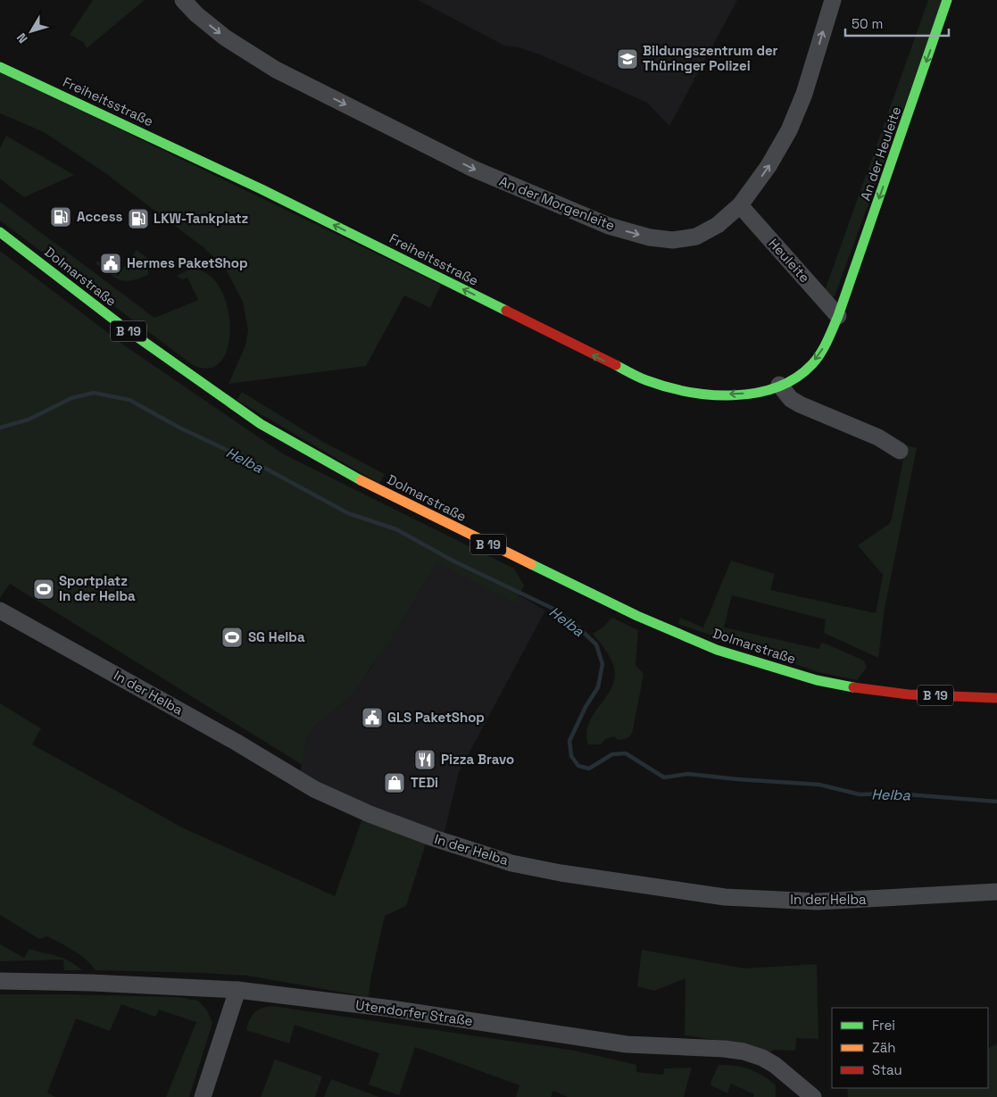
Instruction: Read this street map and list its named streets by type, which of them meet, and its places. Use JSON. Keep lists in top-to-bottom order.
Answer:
{
  "streets": {
    "street": [
      "Freiheitsstraße",
      "An der Heuleite",
      "An der Morgenleite",
      "Heuleite",
      "Dolmarstraße",
      "B 19",
      "In der Helba",
      "Utendorfer Straße"
    ]
  },
  "crossings": [
    ["Freiheitsstraße", "An der Heuleite"],
    ["Freiheitsstraße", "Heuleite"],
    ["An der Heuleite", "Heuleite"],
    ["An der Morgenleite", "Heuleite"]
  ],
  "one_way": ["Freiheitsstraße", "An der Heuleite"],
  "water": ["Helba"],
  "places": {
    "school or university": ["Bildungszentrum der Thüringer Polizei"],
    "fuel station": ["Access", "LKW-Tankplatz"],
    "public building": ["Hermes PaketShop", "GLS PaketShop"],
    "sports": ["Sportplatz In der Helba", "SG Helba"],
    "restaurant": ["Pizza Bravo"],
    "shop": ["TEDi"]
  },
  "legend": ["Frei", "Zäh", "Stau"],
  "scale_bar": "50 m",
  "north": "bottom left"
}
